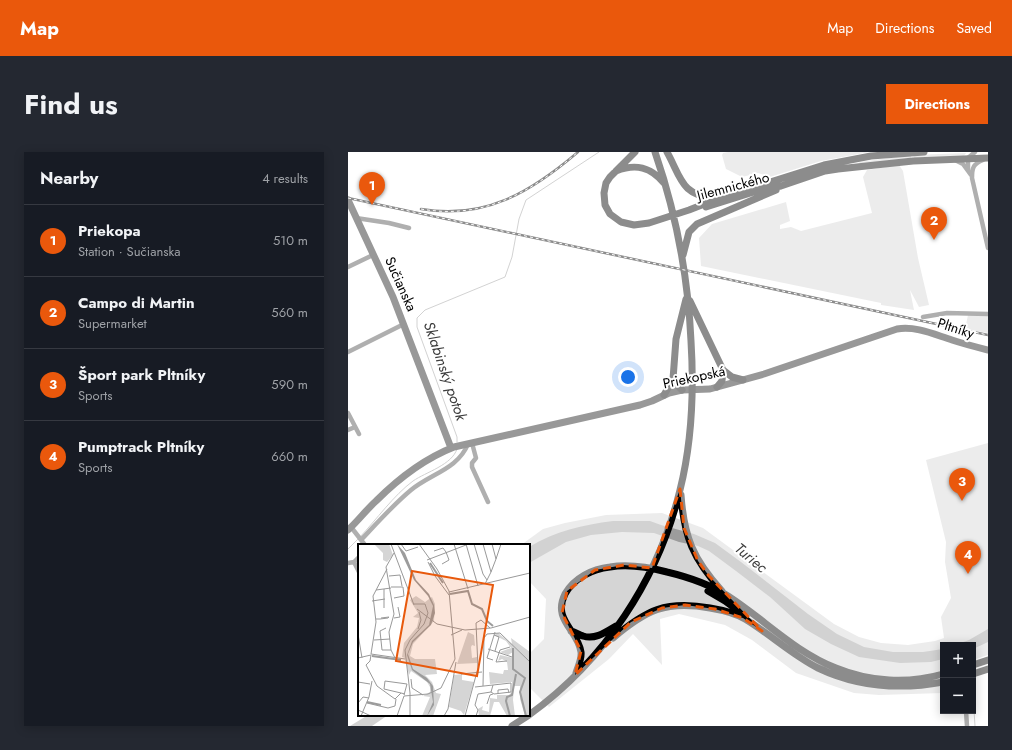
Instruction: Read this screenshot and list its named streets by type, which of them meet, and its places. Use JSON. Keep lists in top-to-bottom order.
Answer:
{
  "streets": {
    "main road": ["Jilemnického"],
    "street": ["Sučianska", "Pltníky", "Priekopská"]
  },
  "crossings": [
    ["Sučianska", "Priekopská"],
    ["Pltníky", "Priekopská"]
  ],
  "water": ["Sklabinský potok", "Turiec"],
  "page": {
    "header": "Map",
    "nav": ["Map", "Directions", "Saved"],
    "title": "Find us",
    "buttons": "Directions",
    "heading": ["Nearby", "4 results"],
    "pins": [
      "1",
      "2",
      "3",
      "4"
    ],
    "list": [
      {
        "mark": "1",
        "name": "Priekopa",
        "note": "Station · Sučianska",
        "value": "510 m"
      },
      {
        "mark": "2",
        "name": "Campo di Martin",
        "note": "Supermarket",
        "value": "560 m"
      },
      {
        "mark": "3",
        "name": "Šport park Pltníky",
        "note": "Sports",
        "value": "590 m"
      },
      {
        "mark": "4",
        "name": "Pumptrack Pltníky",
        "note": "Sports",
        "value": "660 m"
      }
    ],
    "map_buttons": ["+", "−"]
  }
}
